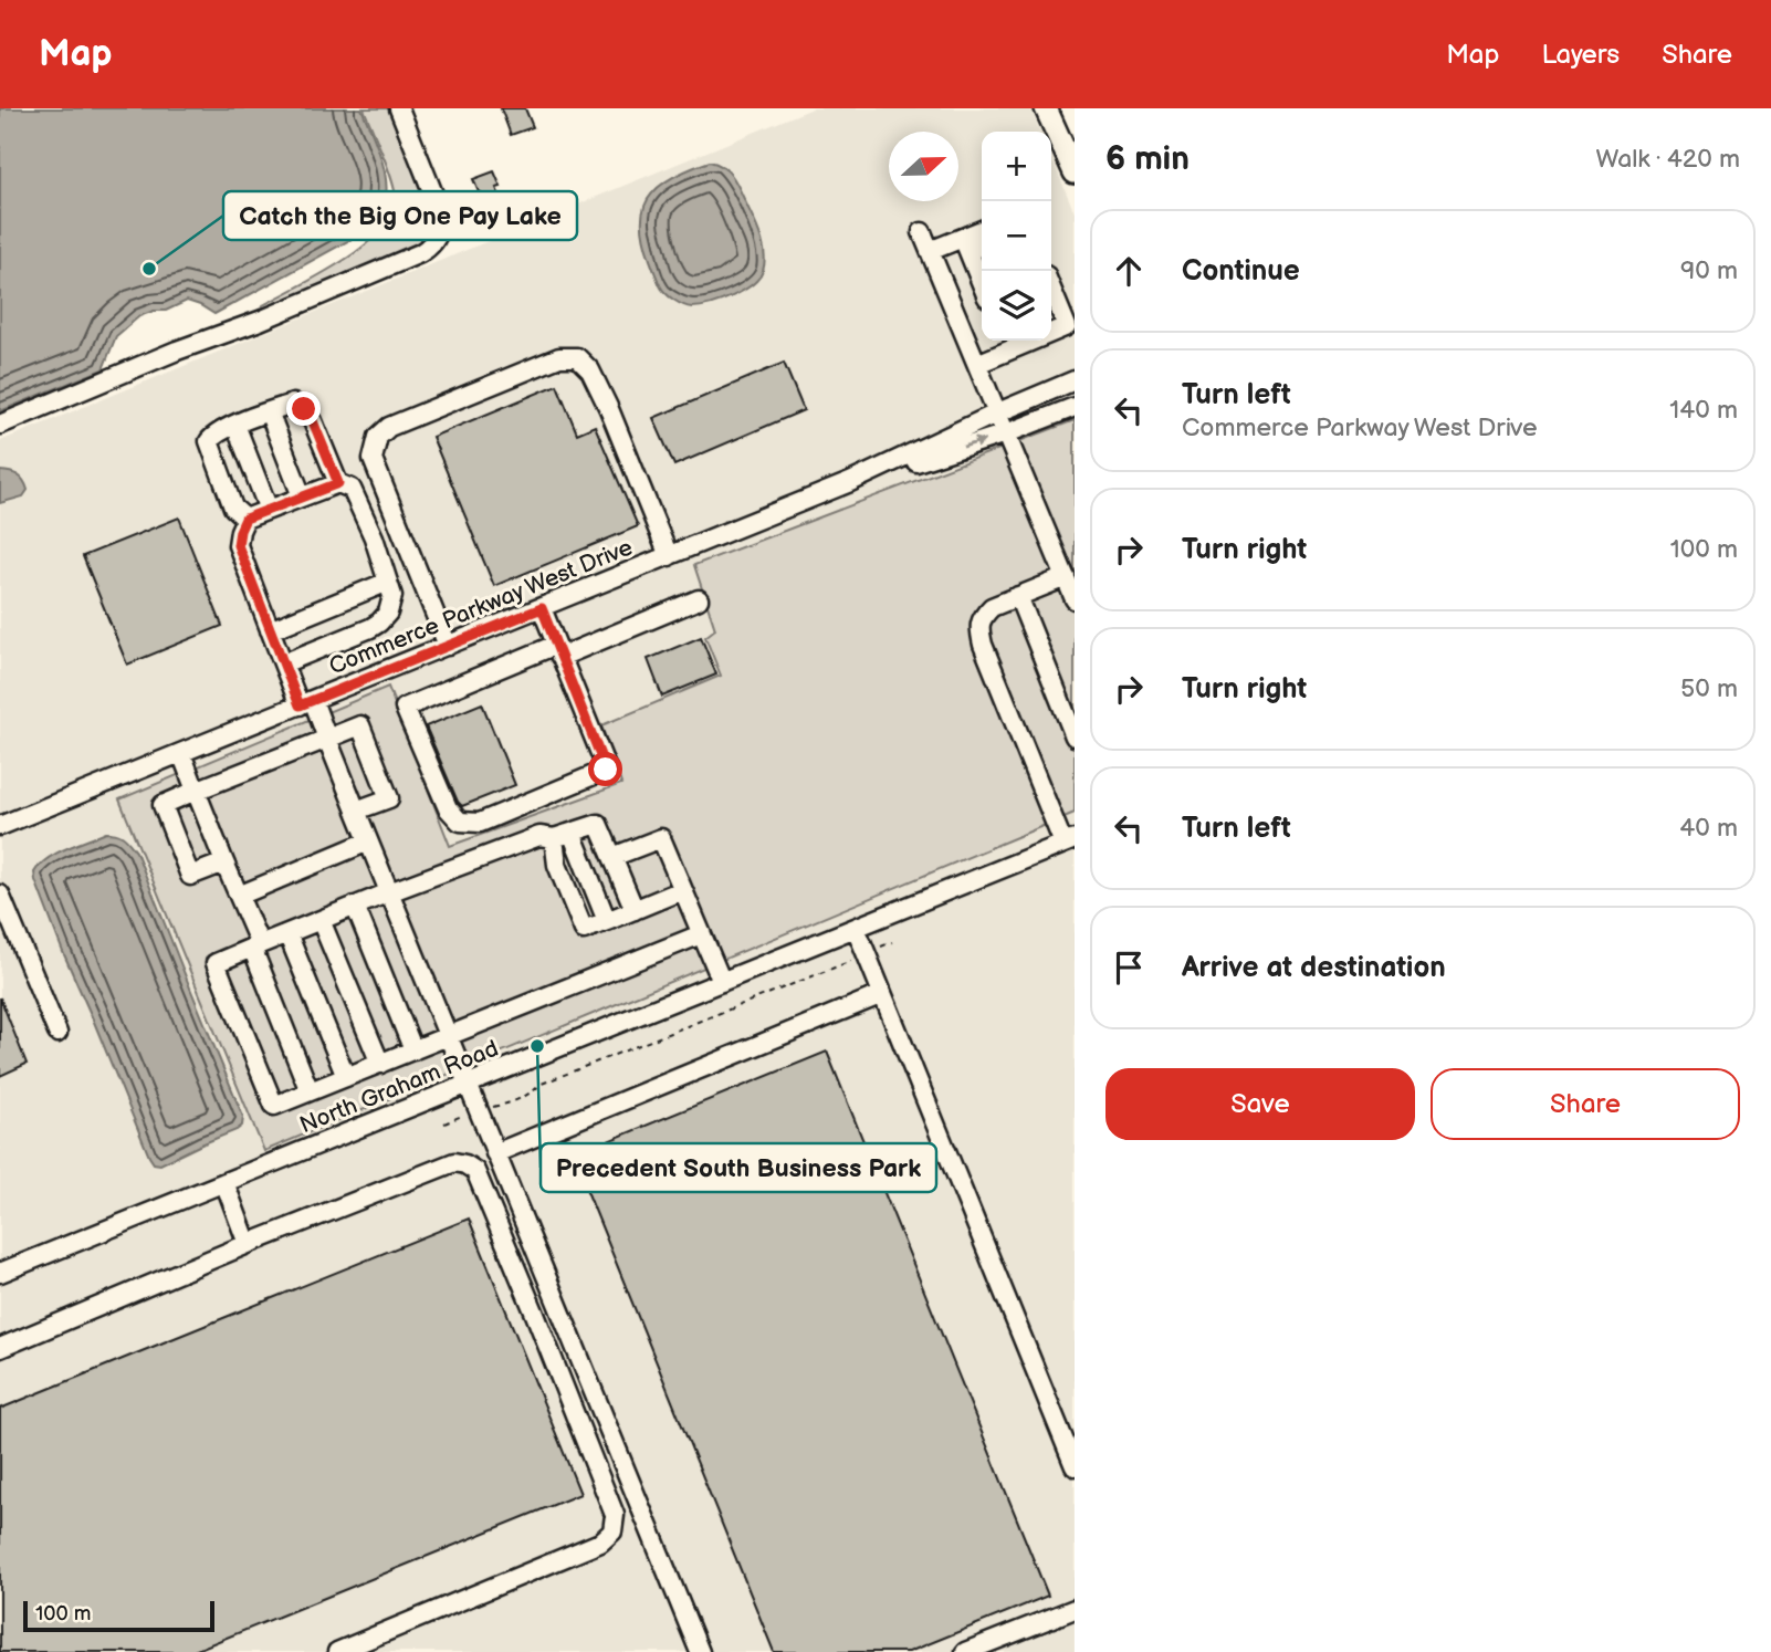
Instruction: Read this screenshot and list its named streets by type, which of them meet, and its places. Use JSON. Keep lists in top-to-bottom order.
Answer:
{
  "streets": {
    "street": ["Commerce Parkway West Drive", "North Graham Road"]
  },
  "places": ["Catch the Big One Pay Lake", "Precedent South Business Park"],
  "scale_bar": "100 m",
  "north": "right",
  "page": {
    "header": "Map",
    "nav": ["Map", "Layers", "Share"],
    "heading": ["6 min", "Walk · 420 m"],
    "map_buttons": ["+", "−"],
    "list": [
      ["Continue", "90 m"],
      ["Turn left", "Commerce Parkway West Drive", "140 m"],
      ["Turn right", "100 m"],
      ["Turn right", "50 m"],
      ["Turn left", "40 m"],
      "Arrive at destination"
    ],
    "buttons": ["Save", "Share"],
    "scale": "100 m"
  }
}
